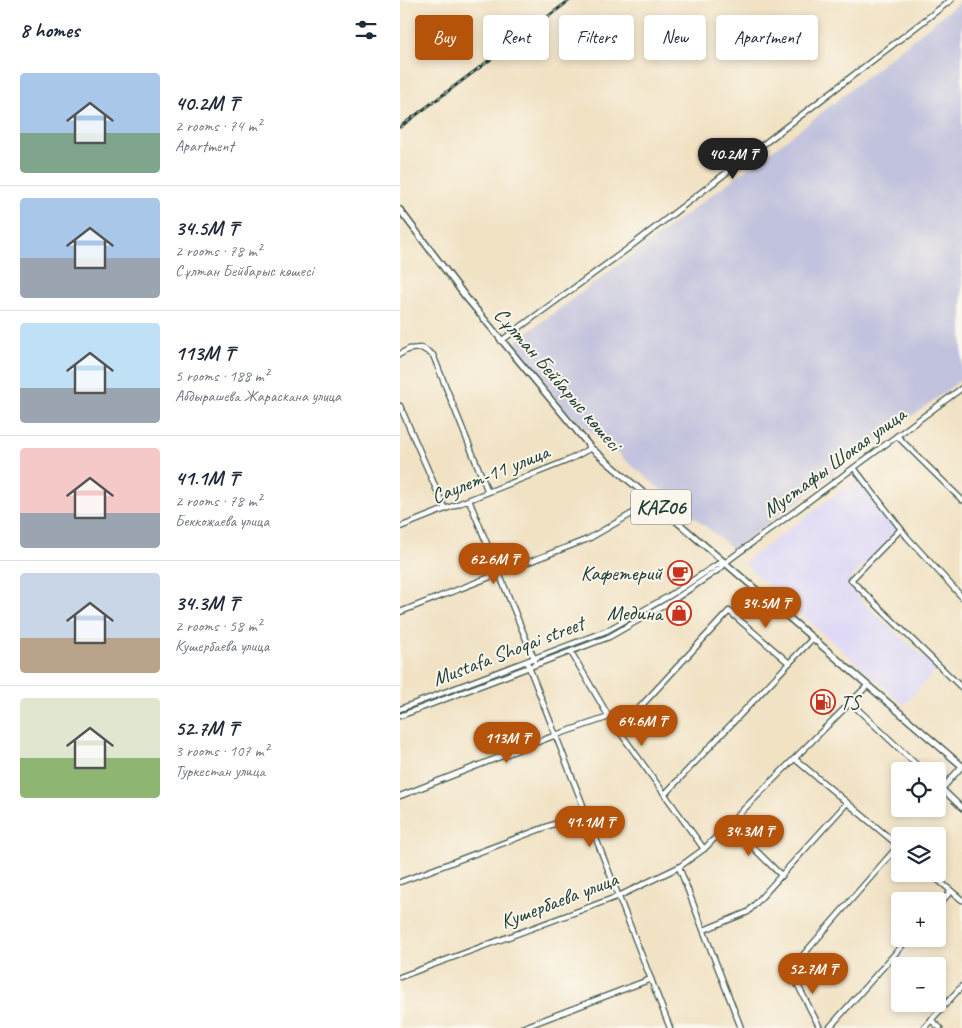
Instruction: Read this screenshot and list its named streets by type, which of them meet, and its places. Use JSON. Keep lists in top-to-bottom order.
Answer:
{
  "streets": {
    "main road": ["Сұлтан Бейбарыс көшесі", "KAZ06"],
    "street": [
      "Мустафы Шокая улица",
      "Саулет-11 улица",
      "Mustafa Shoqai street",
      "Кушербаева улица"
    ]
  },
  "crossings": [
    ["Сұлтан Бейбарыс көшесі", "Мустафы Шокая улица"],
    ["Сұлтан Бейбарыс көшесі", "Саулет-11 улица"],
    ["Сұлтан Бейбарыс көшесі", "Mustafa Shoqai street"],
    ["Сұлтан Бейбарыс көшесі", "Кушербаева улица"],
    ["Мустафы Шокая улица", "Mustafa Shoqai street"]
  ],
  "places": {
    "cafe": ["Кафетерий"],
    "shop": ["Медина"],
    "fuel station": ["TS"]
  },
  "page": {
    "heading": "8 homes",
    "chip": [
      "Buy",
      "Rent",
      "Filters",
      "New",
      "Apartment"
    ],
    "list": [
      {
        "name": "40.2M ₸",
        "note": "2 rooms · 74 m² · Apartment"
      },
      {
        "name": "34.5M ₸",
        "note": "2 rooms · 78 m² · Сұлтан Бейбарыс көшесі"
      },
      {
        "name": "113M ₸",
        "note": "5 rooms · 188 m² · Абдырашева Жараскана улица"
      },
      {
        "name": "41.1M ₸",
        "note": "2 rooms · 78 m² · Беккожаева улица"
      },
      {
        "name": "34.3M ₸",
        "note": "2 rooms · 58 m² · Кушербаева улица"
      },
      {
        "name": "52.7M ₸",
        "note": "3 rooms · 107 m² · Туркестан улица"
      }
    ],
    "price": [
      "40.2M ₸",
      "62.6M ₸",
      "34.5M ₸",
      "64.6M ₸",
      "113M ₸",
      "41.1M ₸",
      "34.3M ₸",
      "52.7M ₸"
    ],
    "map_buttons": ["+", "−"]
  }
}
